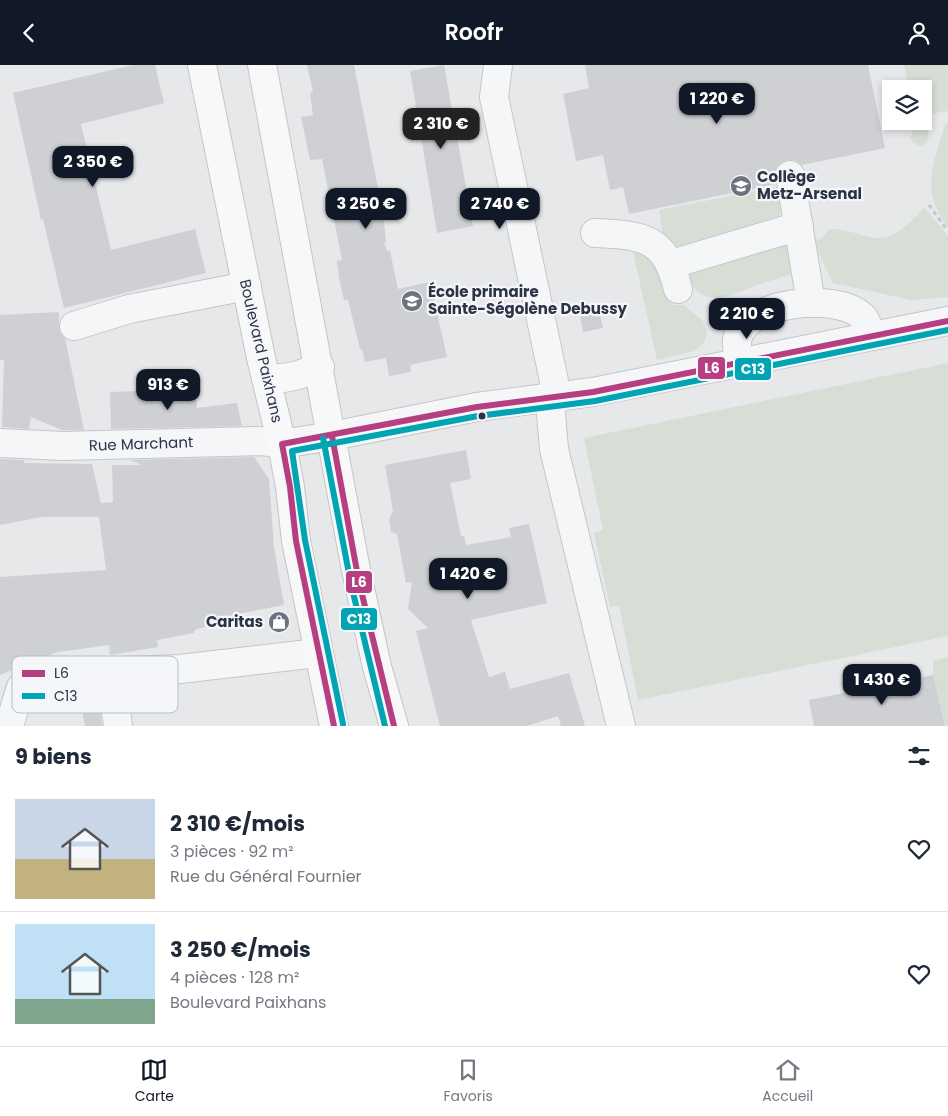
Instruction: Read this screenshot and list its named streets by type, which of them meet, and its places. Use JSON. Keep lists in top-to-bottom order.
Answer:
{
  "streets": {
    "main road": ["Boulevard Paixhans"],
    "street": ["Rue Marchant"]
  },
  "crossings": [
    ["Boulevard Paixhans", "Rue Marchant"]
  ],
  "places": {
    "school or university": ["Collège Metz-Arsenal", "École primaire Sainte-Ségolène Debussy"],
    "shop": ["Caritas"]
  },
  "lines": ["transit line L6", "transit line C13"],
  "legend": ["L6", "C13"],
  "page": {
    "header": "Roofr",
    "price": [
      "1 220 €",
      "2 310 €",
      "2 350 €",
      "3 250 €",
      "2 740 €",
      "2 210 €",
      "913 €",
      "1 420 €",
      "1 430 €"
    ],
    "heading": "9 biens",
    "list": [
      {
        "name": "2 310 €/mois",
        "note": "3 pièces · 92 m² · Rue du Général Fournier"
      },
      {
        "name": "3 250 €/mois",
        "note": "4 pièces · 128 m² · Boulevard Paixhans"
      }
    ],
    "tabs": ["Carte", "Favoris", "Accueil"]
  }
}
